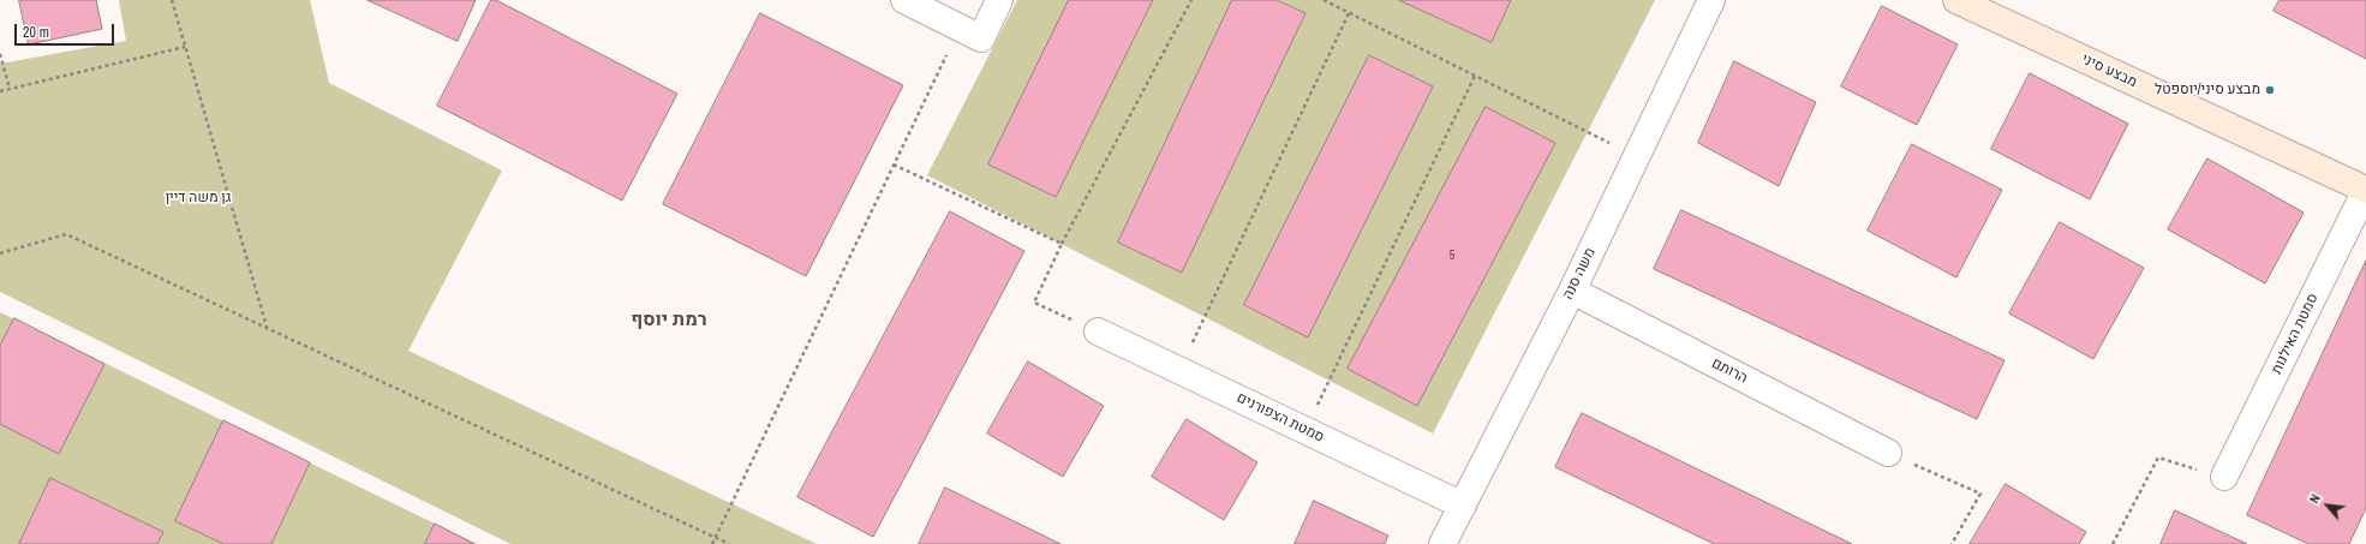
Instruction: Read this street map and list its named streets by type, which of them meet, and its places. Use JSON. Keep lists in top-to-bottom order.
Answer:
{
  "streets": {
    "street": [
      "מבצע סיני",
      "משה סנה",
      "סמטת האילנות",
      "הרותם",
      "סמטת הצפורנים"
    ]
  },
  "crossings": [
    ["מבצע סיני", "סמטת האילנות"],
    ["משה סנה", "הרותם"],
    ["משה סנה", "סמטת הצפורנים"]
  ],
  "districts": ["רמת יוסף"],
  "parks": ["גן משה דיין"],
  "places": ["מבצע סיני/יוספטל"],
  "house_numbers": ["5"],
  "scale_bar": "20 m",
  "north": "top left"
}
